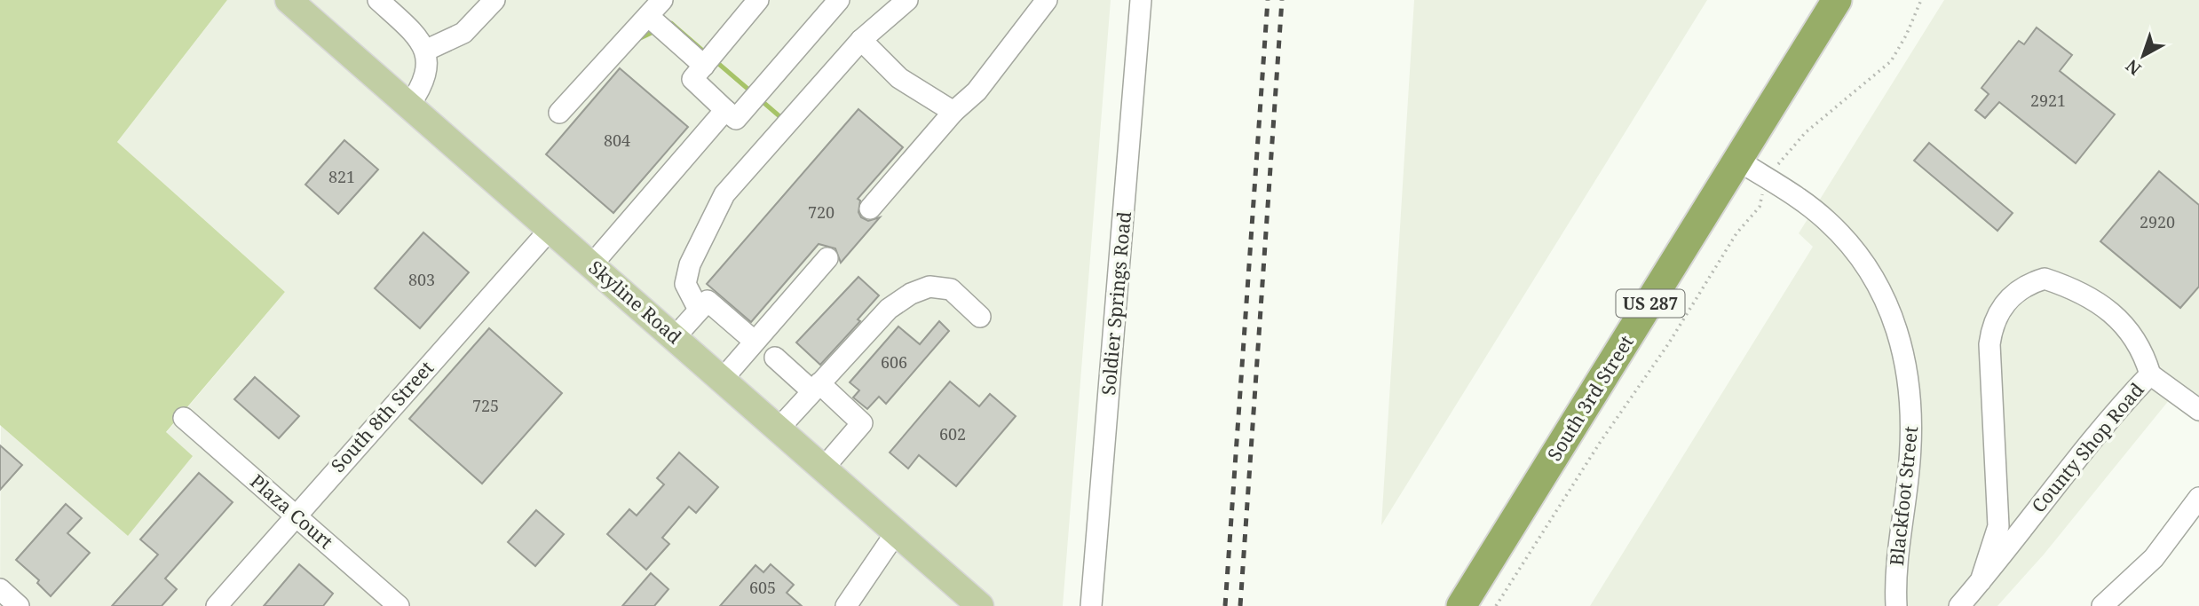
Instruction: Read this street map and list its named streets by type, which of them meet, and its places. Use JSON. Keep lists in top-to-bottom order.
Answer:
{
  "streets": {
    "highway": ["US 287", "South 3rd Street"],
    "main road": ["Skyline Road"],
    "street": [
      "Soldier Springs Road",
      "South 8th Street",
      "County Shop Road",
      "Blackfoot Street",
      "Plaza Court"
    ]
  },
  "crossings": [
    ["Skyline Road", "South 8th Street"],
    ["South 3rd Street", "Blackfoot Street"],
    ["South 8th Street", "Plaza Court"]
  ],
  "house_numbers": [
    "2921",
    "804",
    "821",
    "720",
    "2920",
    "803",
    "606",
    "725",
    "602",
    "605"
  ],
  "north": "bottom left"
}
